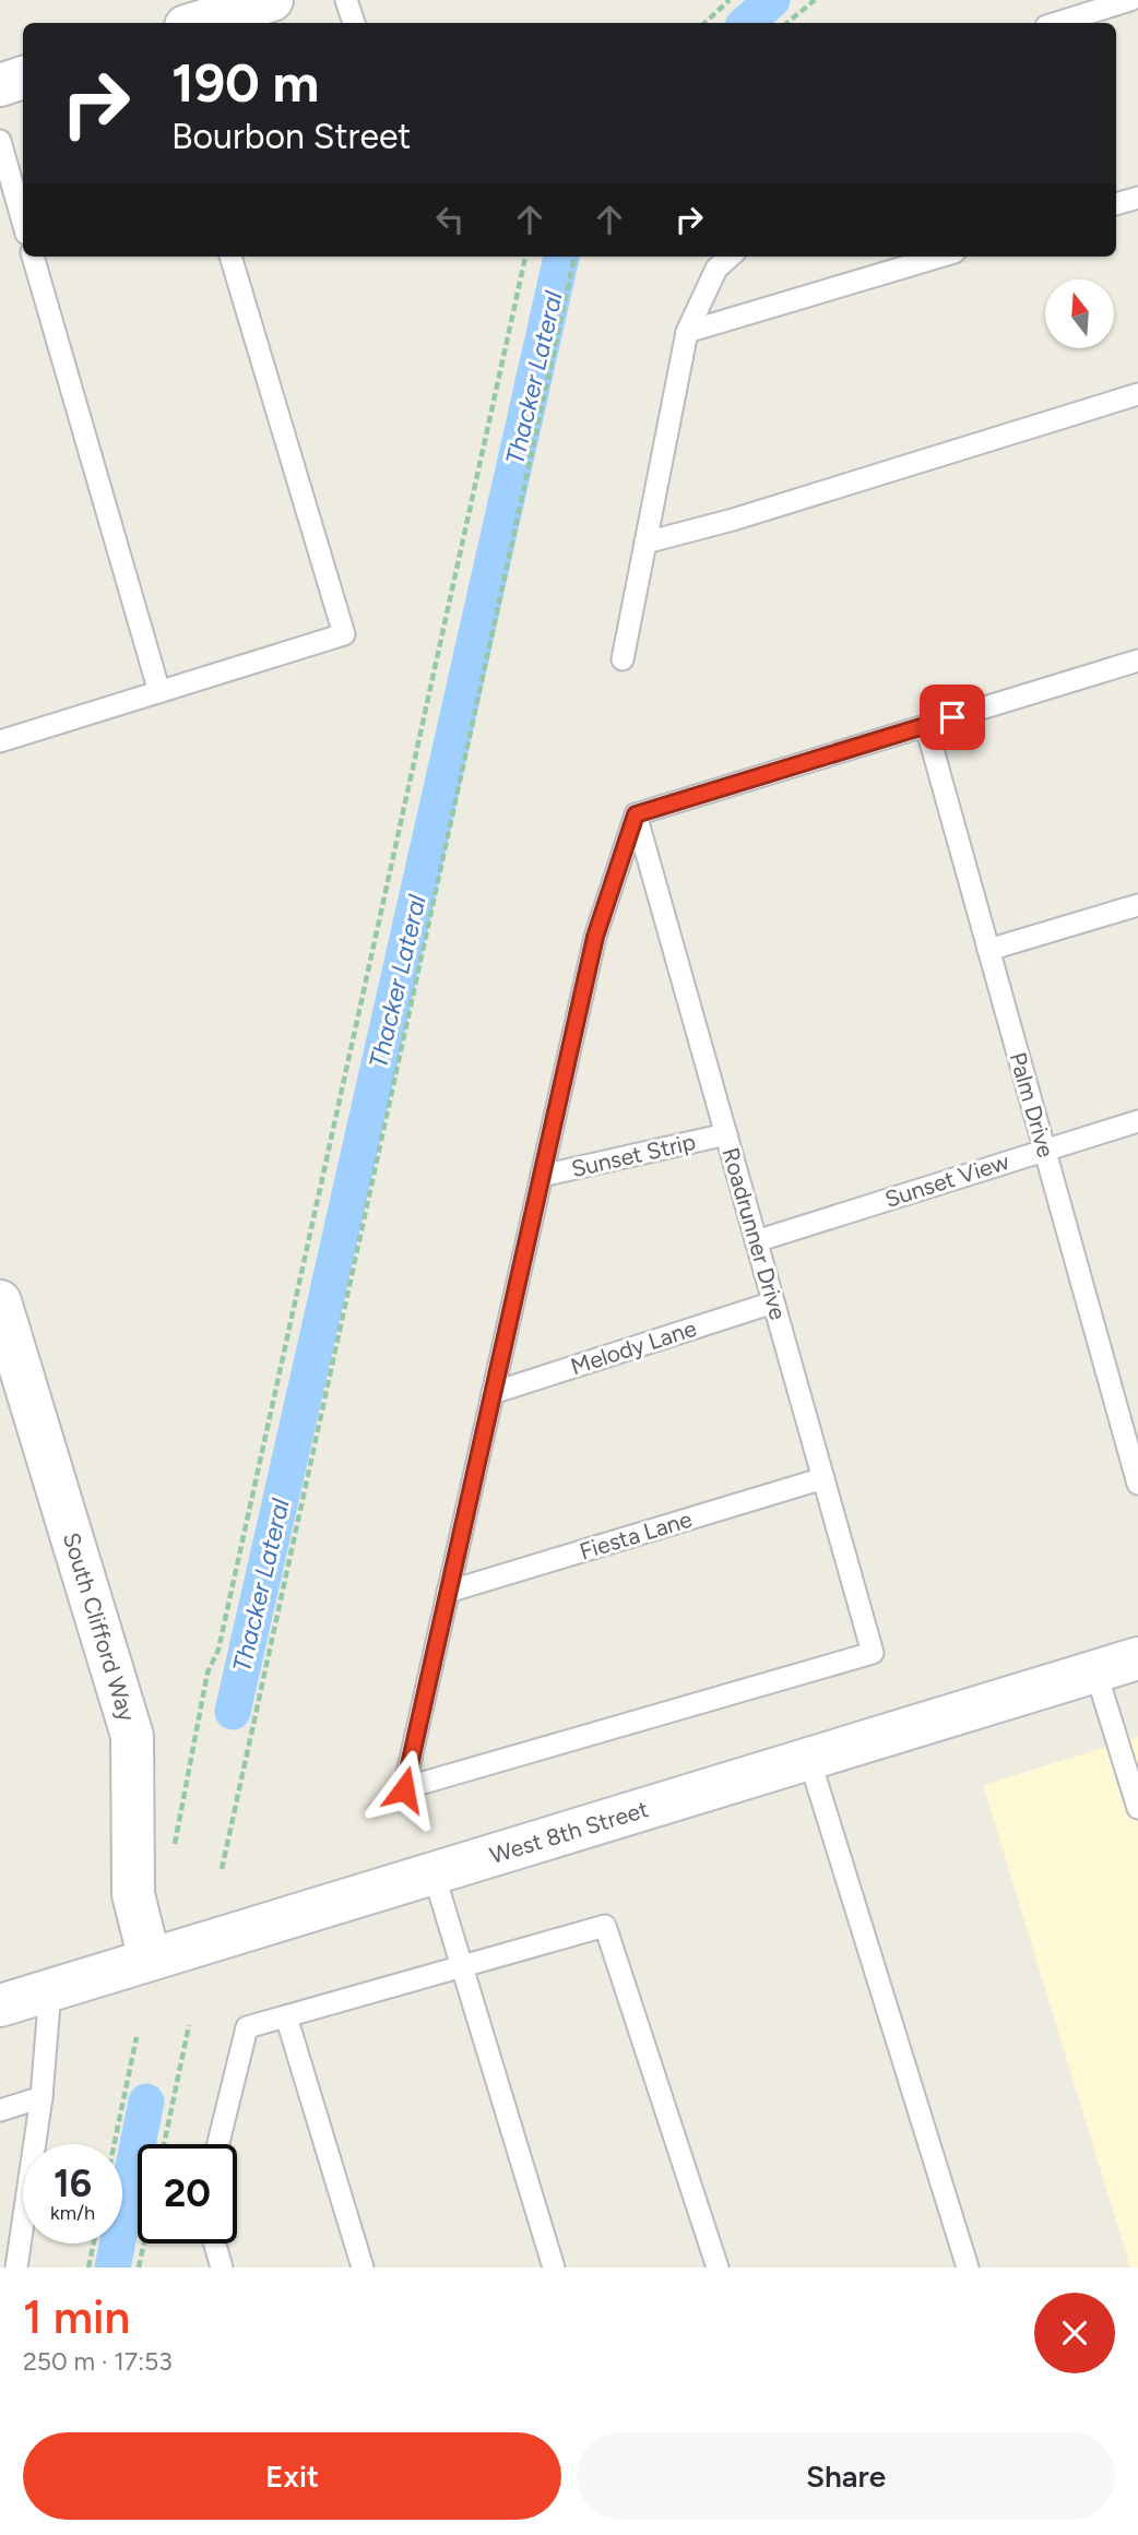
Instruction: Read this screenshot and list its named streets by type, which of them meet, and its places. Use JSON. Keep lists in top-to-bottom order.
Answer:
{
  "streets": {
    "main road": ["South Clifford Way", "West 8th Street"],
    "lane": [
      "Palm Drive",
      "Sunset Strip",
      "Sunset View",
      "Roadrunner Drive",
      "Melody Lane",
      "Fiesta Lane"
    ]
  },
  "crossings": [
    ["Palm Drive", "Sunset View"],
    ["Sunset Strip", "Roadrunner Drive"],
    ["Sunset View", "Roadrunner Drive"],
    ["Roadrunner Drive", "Melody Lane"],
    ["Roadrunner Drive", "Fiesta Lane"],
    ["South Clifford Way", "West 8th Street"]
  ],
  "water": ["Thacker Lateral"],
  "north": "top",
  "page": {
    "turn": ["190 m", "Bourbon Street"],
    "speed": "16 km/h",
    "limit": "20",
    "heading": ["1 min", "250 m · 17:53"],
    "buttons": ["Exit", "Share"]
  }
}
